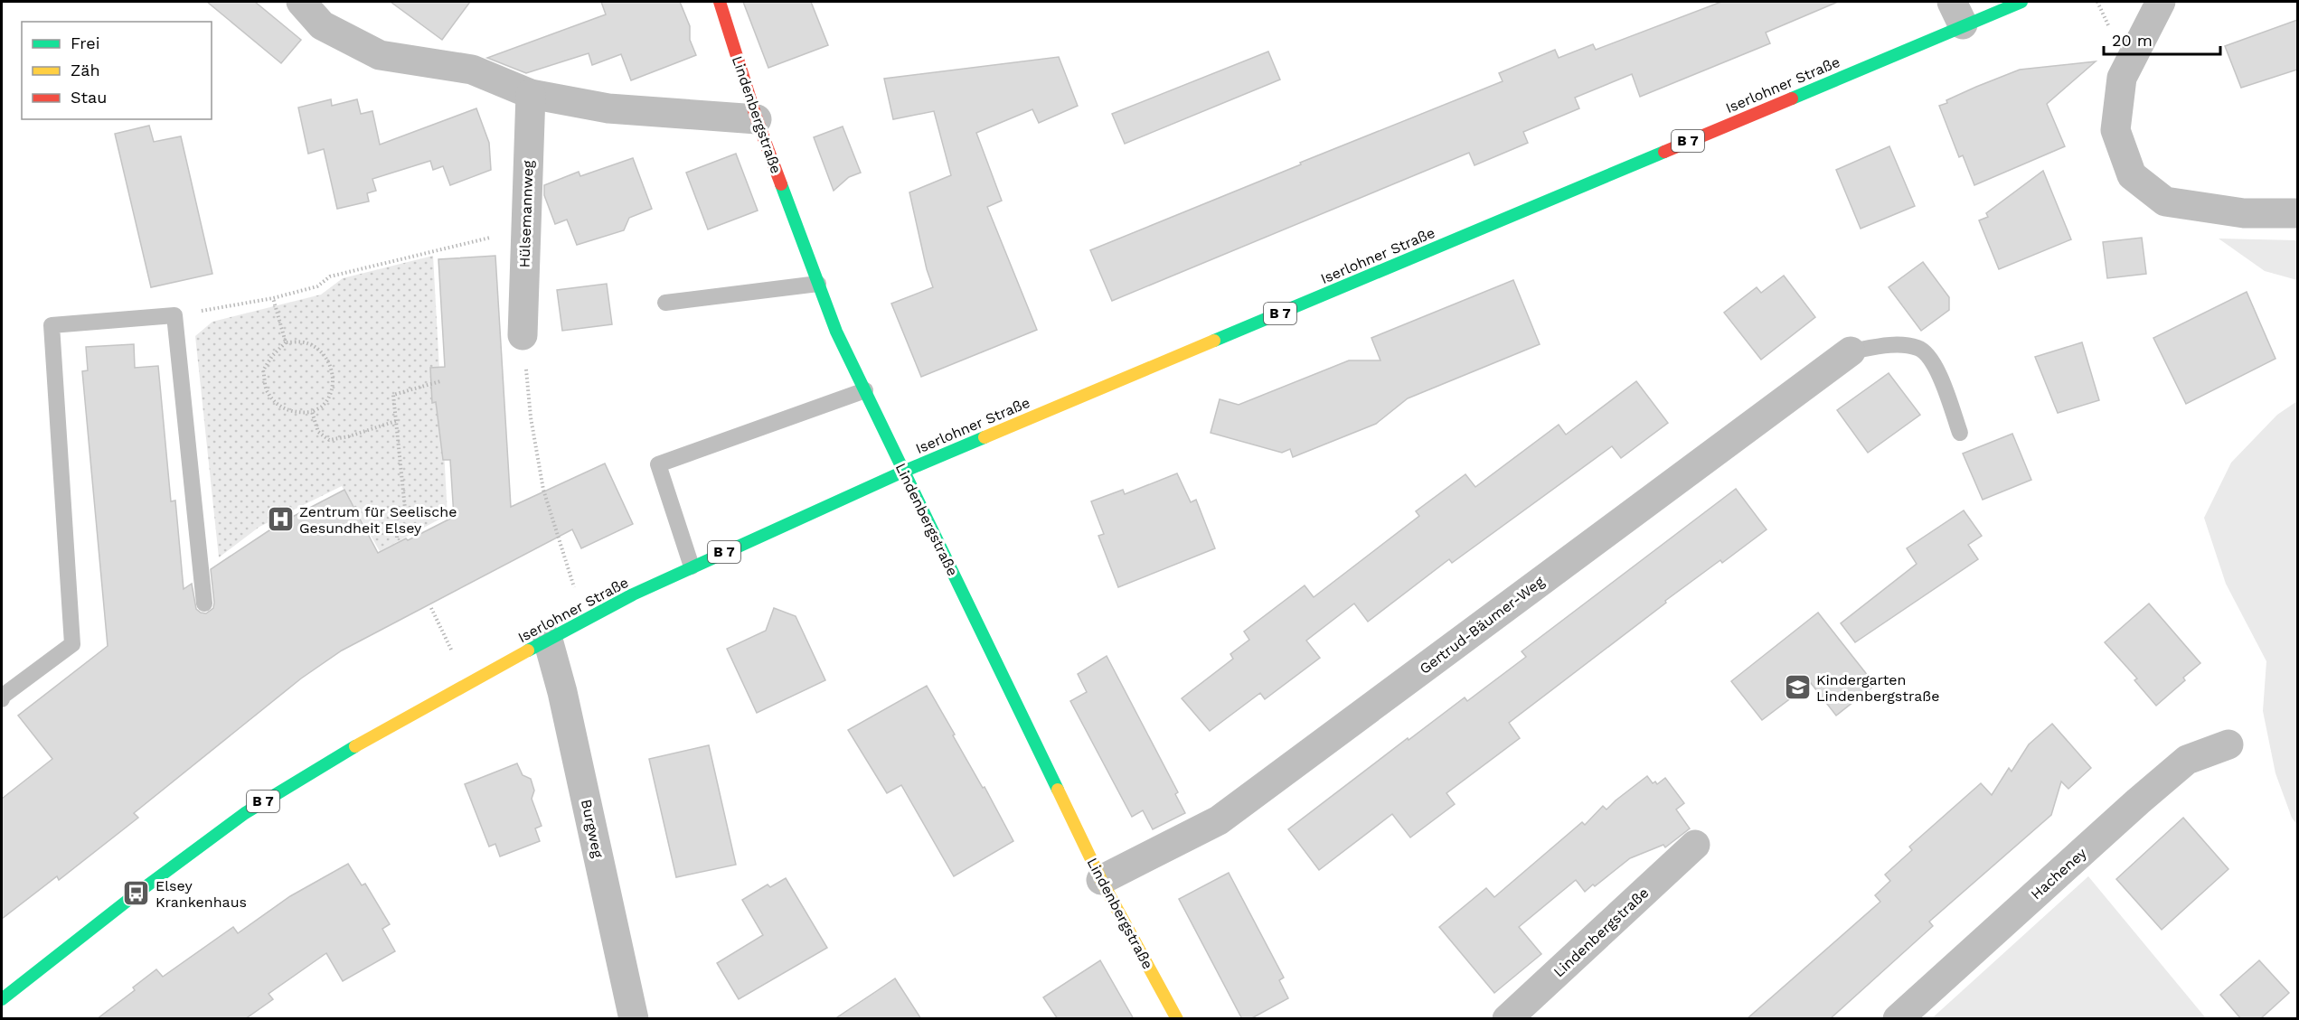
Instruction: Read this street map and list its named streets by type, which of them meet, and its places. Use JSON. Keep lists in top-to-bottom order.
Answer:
{
  "streets": {
    "main road": ["Iserlohner Straße", "Lindenbergstraße", "B 7"],
    "street": [
      "Hülsemannweg",
      "Gertrud-Bäumer-Weg",
      "Burgweg",
      "Hacheney"
    ]
  },
  "crossings": [
    ["Iserlohner Straße", "Lindenbergstraße"],
    ["Iserlohner Straße", "Burgweg"],
    ["Lindenbergstraße", "Gertrud-Bäumer-Weg"]
  ],
  "places": {
    "hospital": ["Zentrum für Seelische Gesundheit Elsey"],
    "school or university": ["Kindergarten Lindenbergstraße"],
    "bus stop": ["Elsey Krankenhaus"]
  },
  "legend": ["Frei", "Zäh", "Stau"],
  "scale_bar": "20 m"
}
